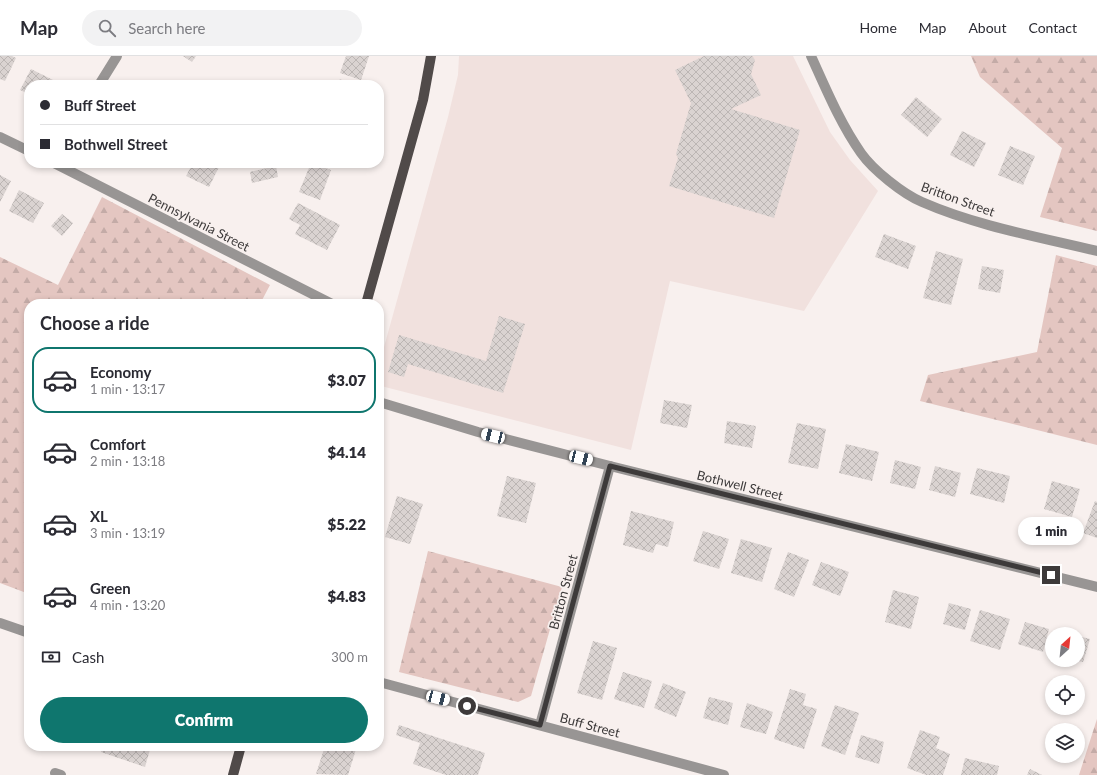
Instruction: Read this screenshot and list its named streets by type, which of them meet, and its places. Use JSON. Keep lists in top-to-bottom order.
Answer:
{
  "streets": {
    "street": [
      "Britton Street",
      "Pennsylvania Street",
      "Bothwell Street",
      "Buff Street"
    ]
  },
  "crossings": [
    ["Britton Street", "Bothwell Street"],
    ["Britton Street", "Buff Street"]
  ],
  "north": "top right",
  "page": {
    "header": "Map",
    "search": "Search here",
    "nav": [
      "Home",
      "Map",
      "About",
      "Contact"
    ],
    "banner": ["Buff Street", "Bothwell Street"],
    "heading": "Choose a ride",
    "list": [
      {
        "name": "Economy",
        "note": "1 min · 13:17",
        "value": "$3.07"
      },
      {
        "name": "Comfort",
        "note": "2 min · 13:18",
        "value": "$4.14"
      },
      {
        "name": "XL",
        "note": "3 min · 13:19",
        "value": "$5.22"
      },
      {
        "name": "Green",
        "note": "4 min · 13:20",
        "value": "$4.83"
      }
    ],
    "bubble": "1 min",
    "pay": ["Cash", "300 m"],
    "buttons": "Confirm"
  }
}
